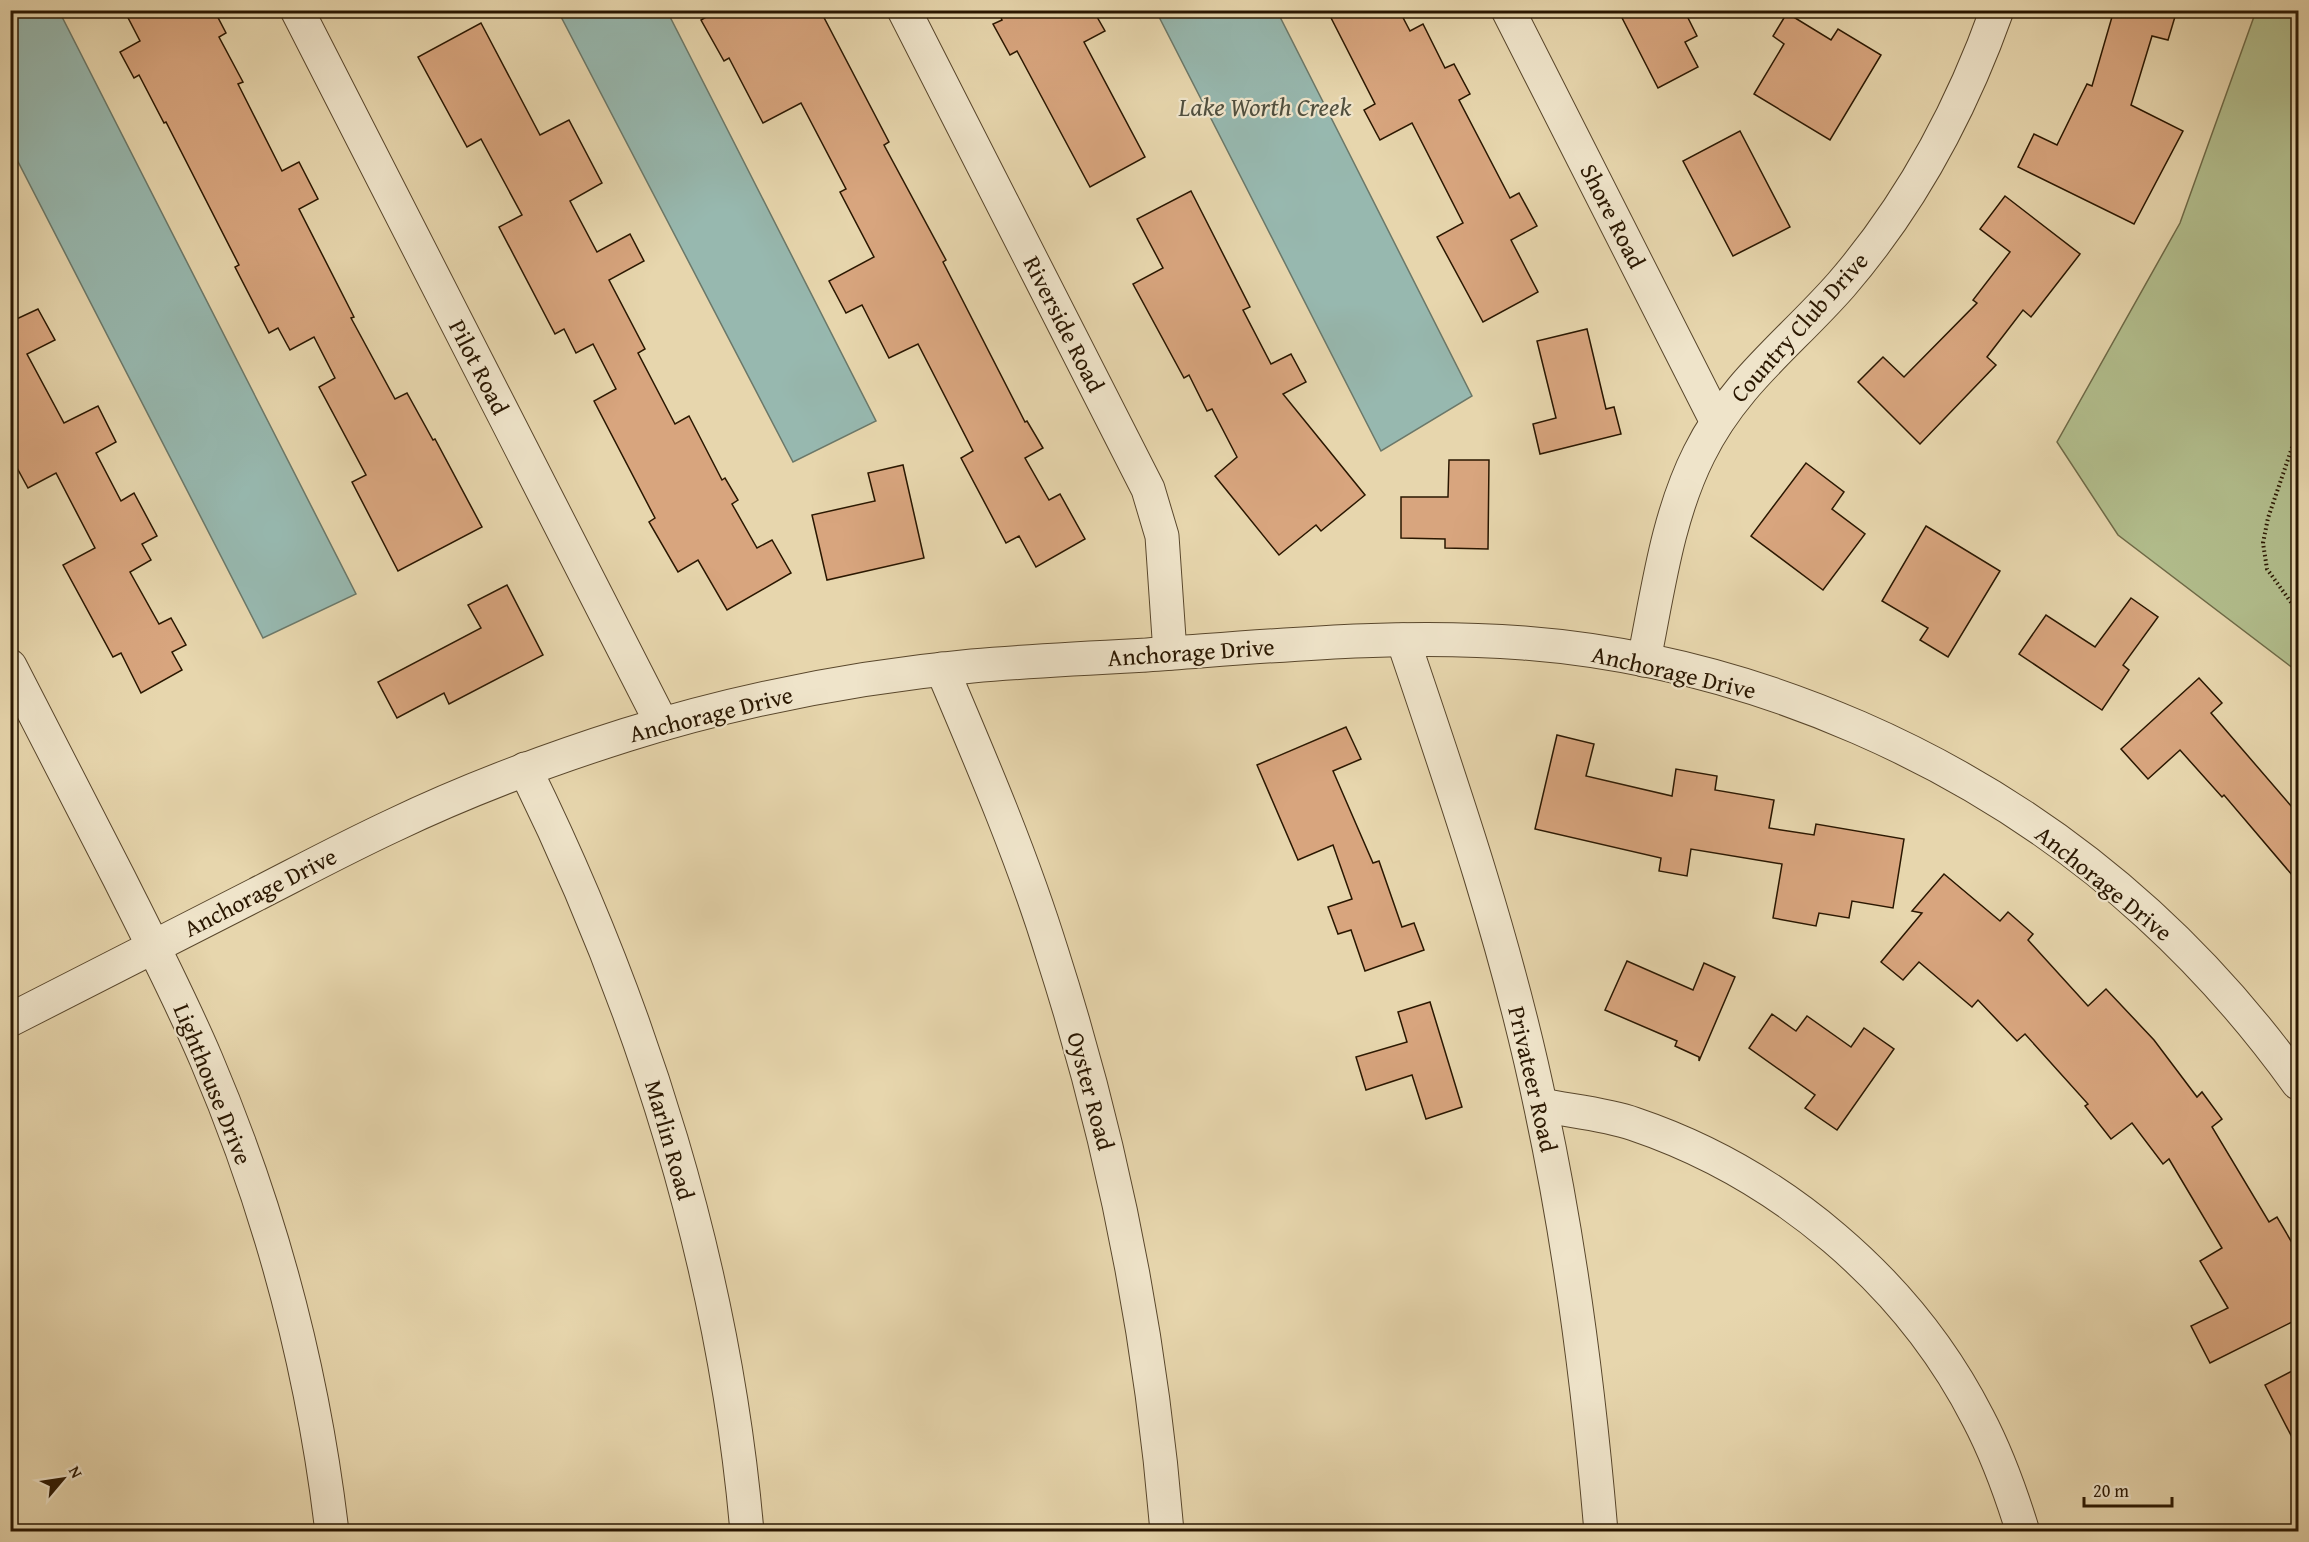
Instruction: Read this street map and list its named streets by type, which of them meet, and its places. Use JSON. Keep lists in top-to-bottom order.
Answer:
{
  "streets": {
    "street": [
      "Shore Road",
      "Riverside Road",
      "Country Club Drive",
      "Pilot Road",
      "Anchorage Drive",
      "Privateer Road",
      "Lighthouse Drive",
      "Oyster Road",
      "Marlin Road"
    ]
  },
  "crossings": [
    ["Shore Road", "Country Club Drive"],
    ["Riverside Road", "Anchorage Drive"],
    ["Country Club Drive", "Anchorage Drive"],
    ["Pilot Road", "Anchorage Drive"],
    ["Anchorage Drive", "Privateer Road"],
    ["Anchorage Drive", "Lighthouse Drive"],
    ["Anchorage Drive", "Oyster Road"],
    ["Anchorage Drive", "Marlin Road"]
  ],
  "water": ["Lake Worth Creek"],
  "scale_bar": "20 m",
  "north": "top right"
}
